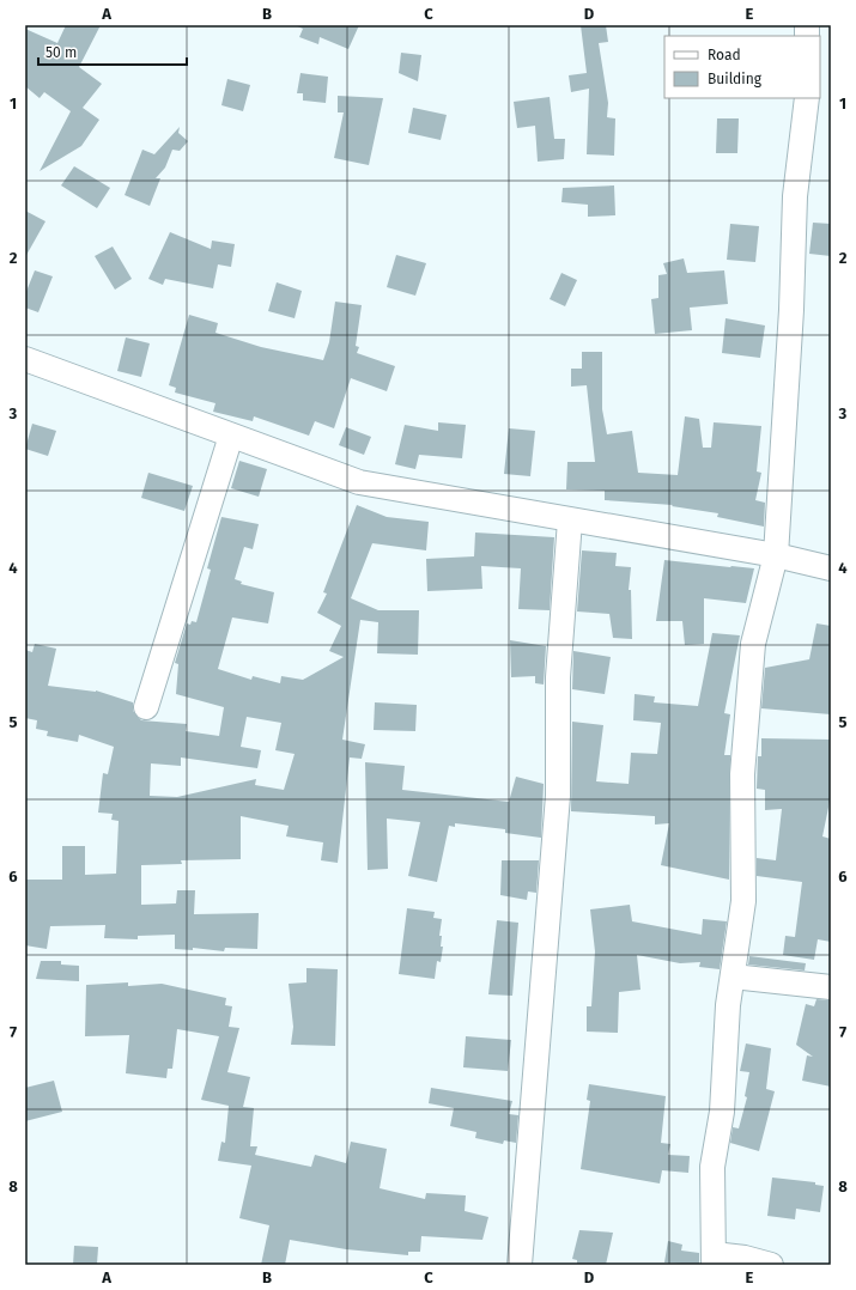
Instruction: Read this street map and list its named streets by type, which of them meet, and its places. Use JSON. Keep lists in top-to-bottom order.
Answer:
{
  "legend": ["Road", "Building"],
  "scale_bar": "50 m",
  "grid": {
    "columns": [
      "A",
      "B",
      "C",
      "D",
      "E"
    ],
    "rows": [
      "1",
      "2",
      "3",
      "4",
      "5",
      "6",
      "7",
      "8"
    ]
  }
}
